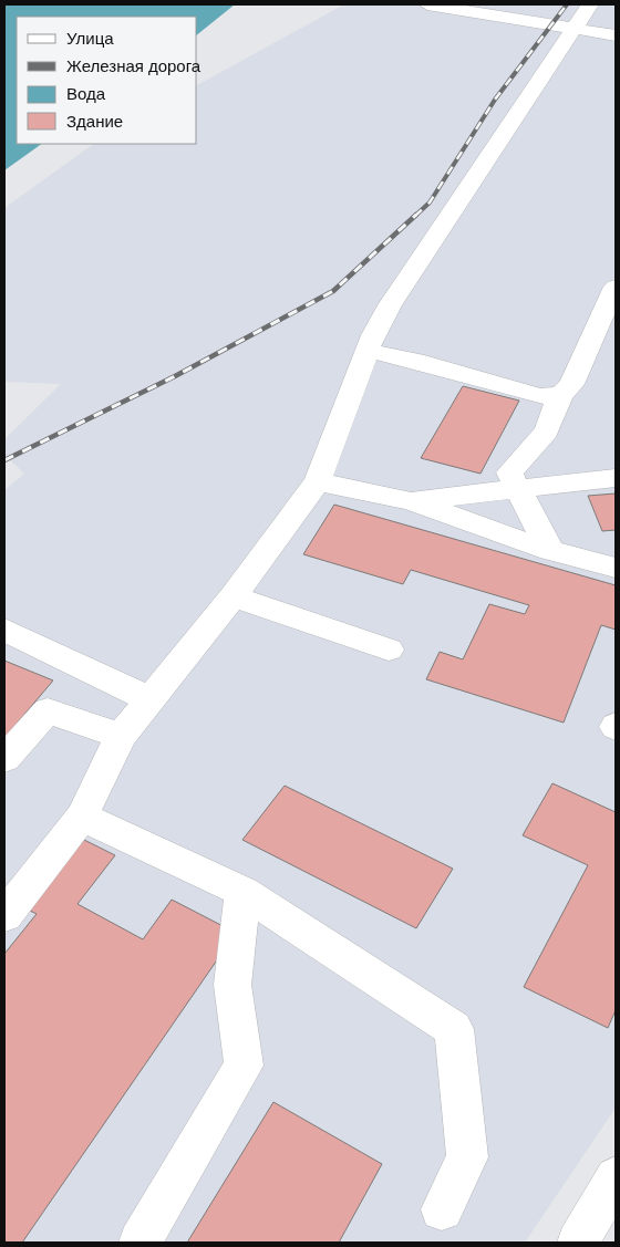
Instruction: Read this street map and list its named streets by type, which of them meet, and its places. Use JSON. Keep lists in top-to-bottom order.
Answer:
{
  "legend": [
    "Улица",
    "Железная дорога",
    "Вода",
    "Здание"
  ]
}
